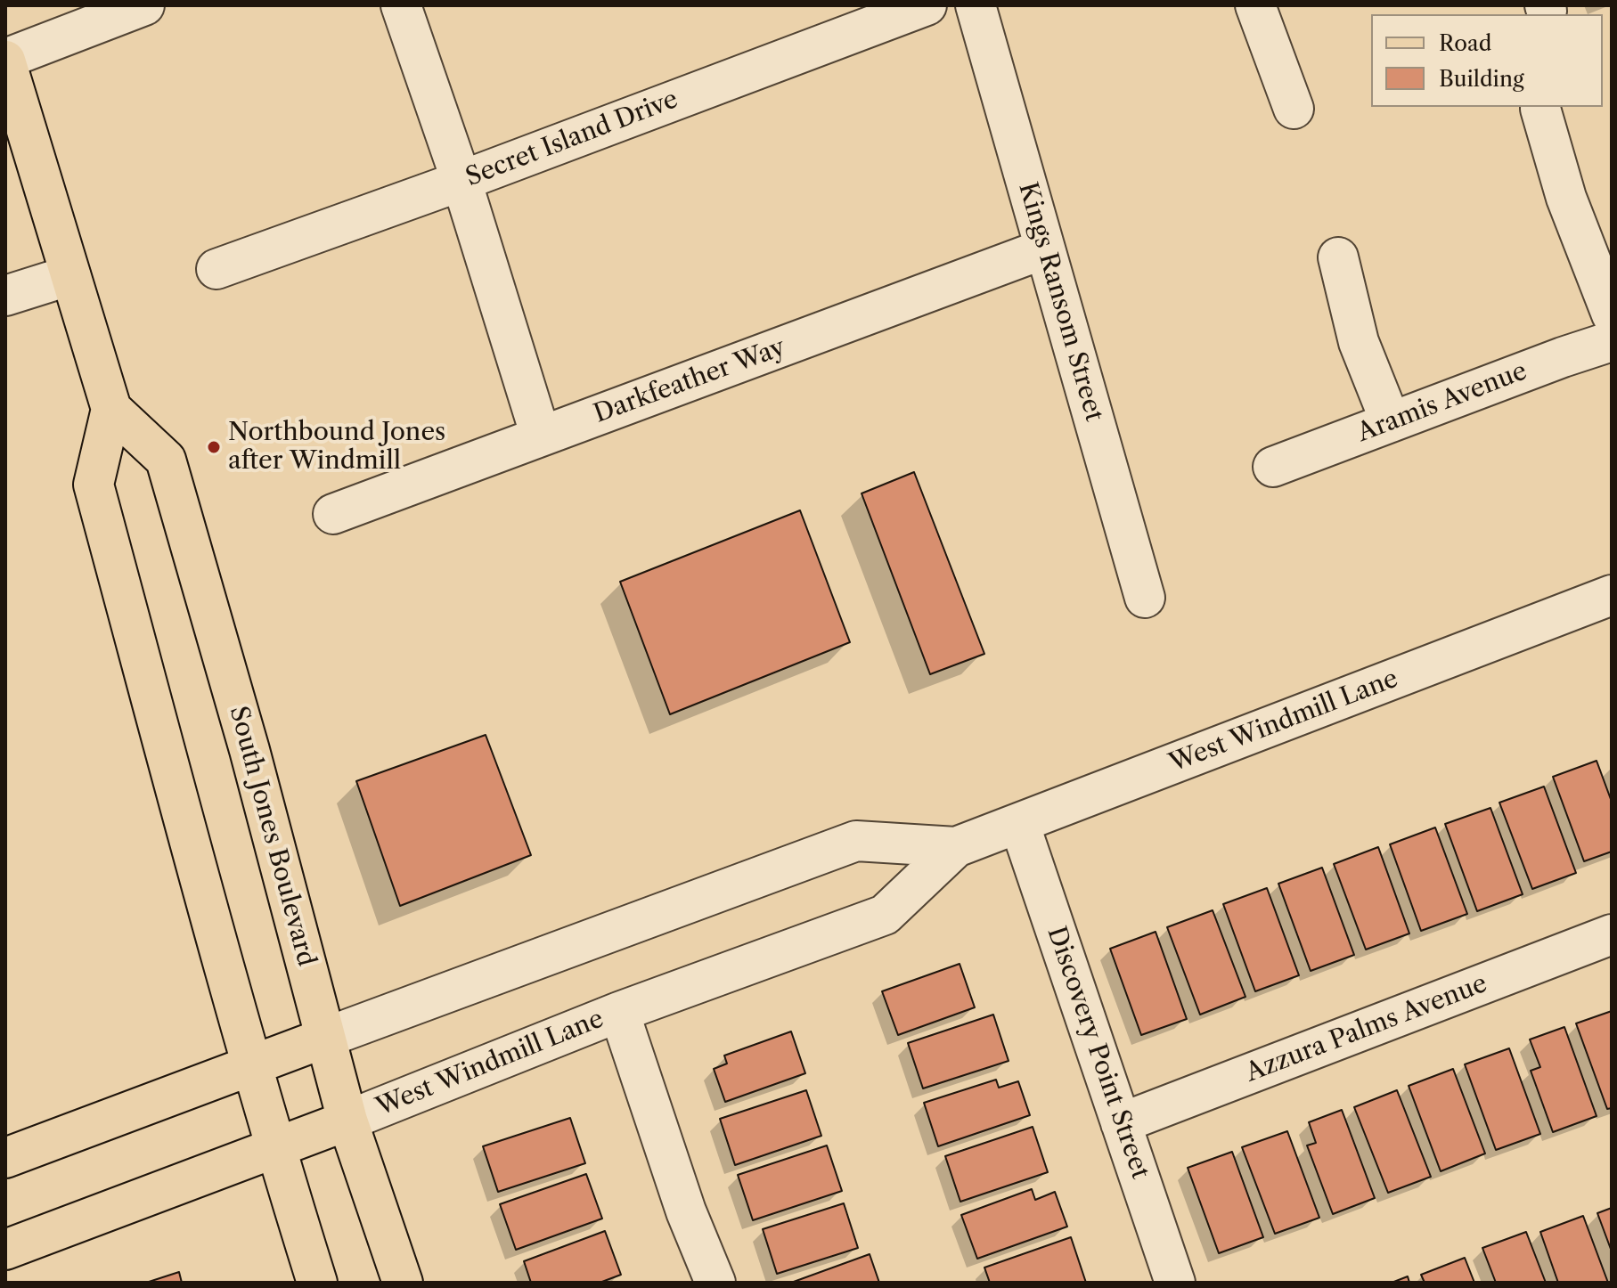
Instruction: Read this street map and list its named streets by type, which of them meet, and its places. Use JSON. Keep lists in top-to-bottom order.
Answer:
{
  "streets": {
    "main road": ["West Windmill Lane", "South Jones Boulevard"],
    "street": [
      "Secret Island Drive",
      "Kings Ransom Street",
      "Darkfeather Way",
      "Aramis Avenue",
      "Azzura Palms Avenue",
      "Discovery Point Street"
    ]
  },
  "crossings": [
    ["Kings Ransom Street", "Darkfeather Way"],
    ["West Windmill Lane", "South Jones Boulevard"],
    ["West Windmill Lane", "Discovery Point Street"],
    ["Azzura Palms Avenue", "Discovery Point Street"]
  ],
  "places": ["Northbound Jones after Windmill"],
  "legend": ["Road", "Building"]
}
